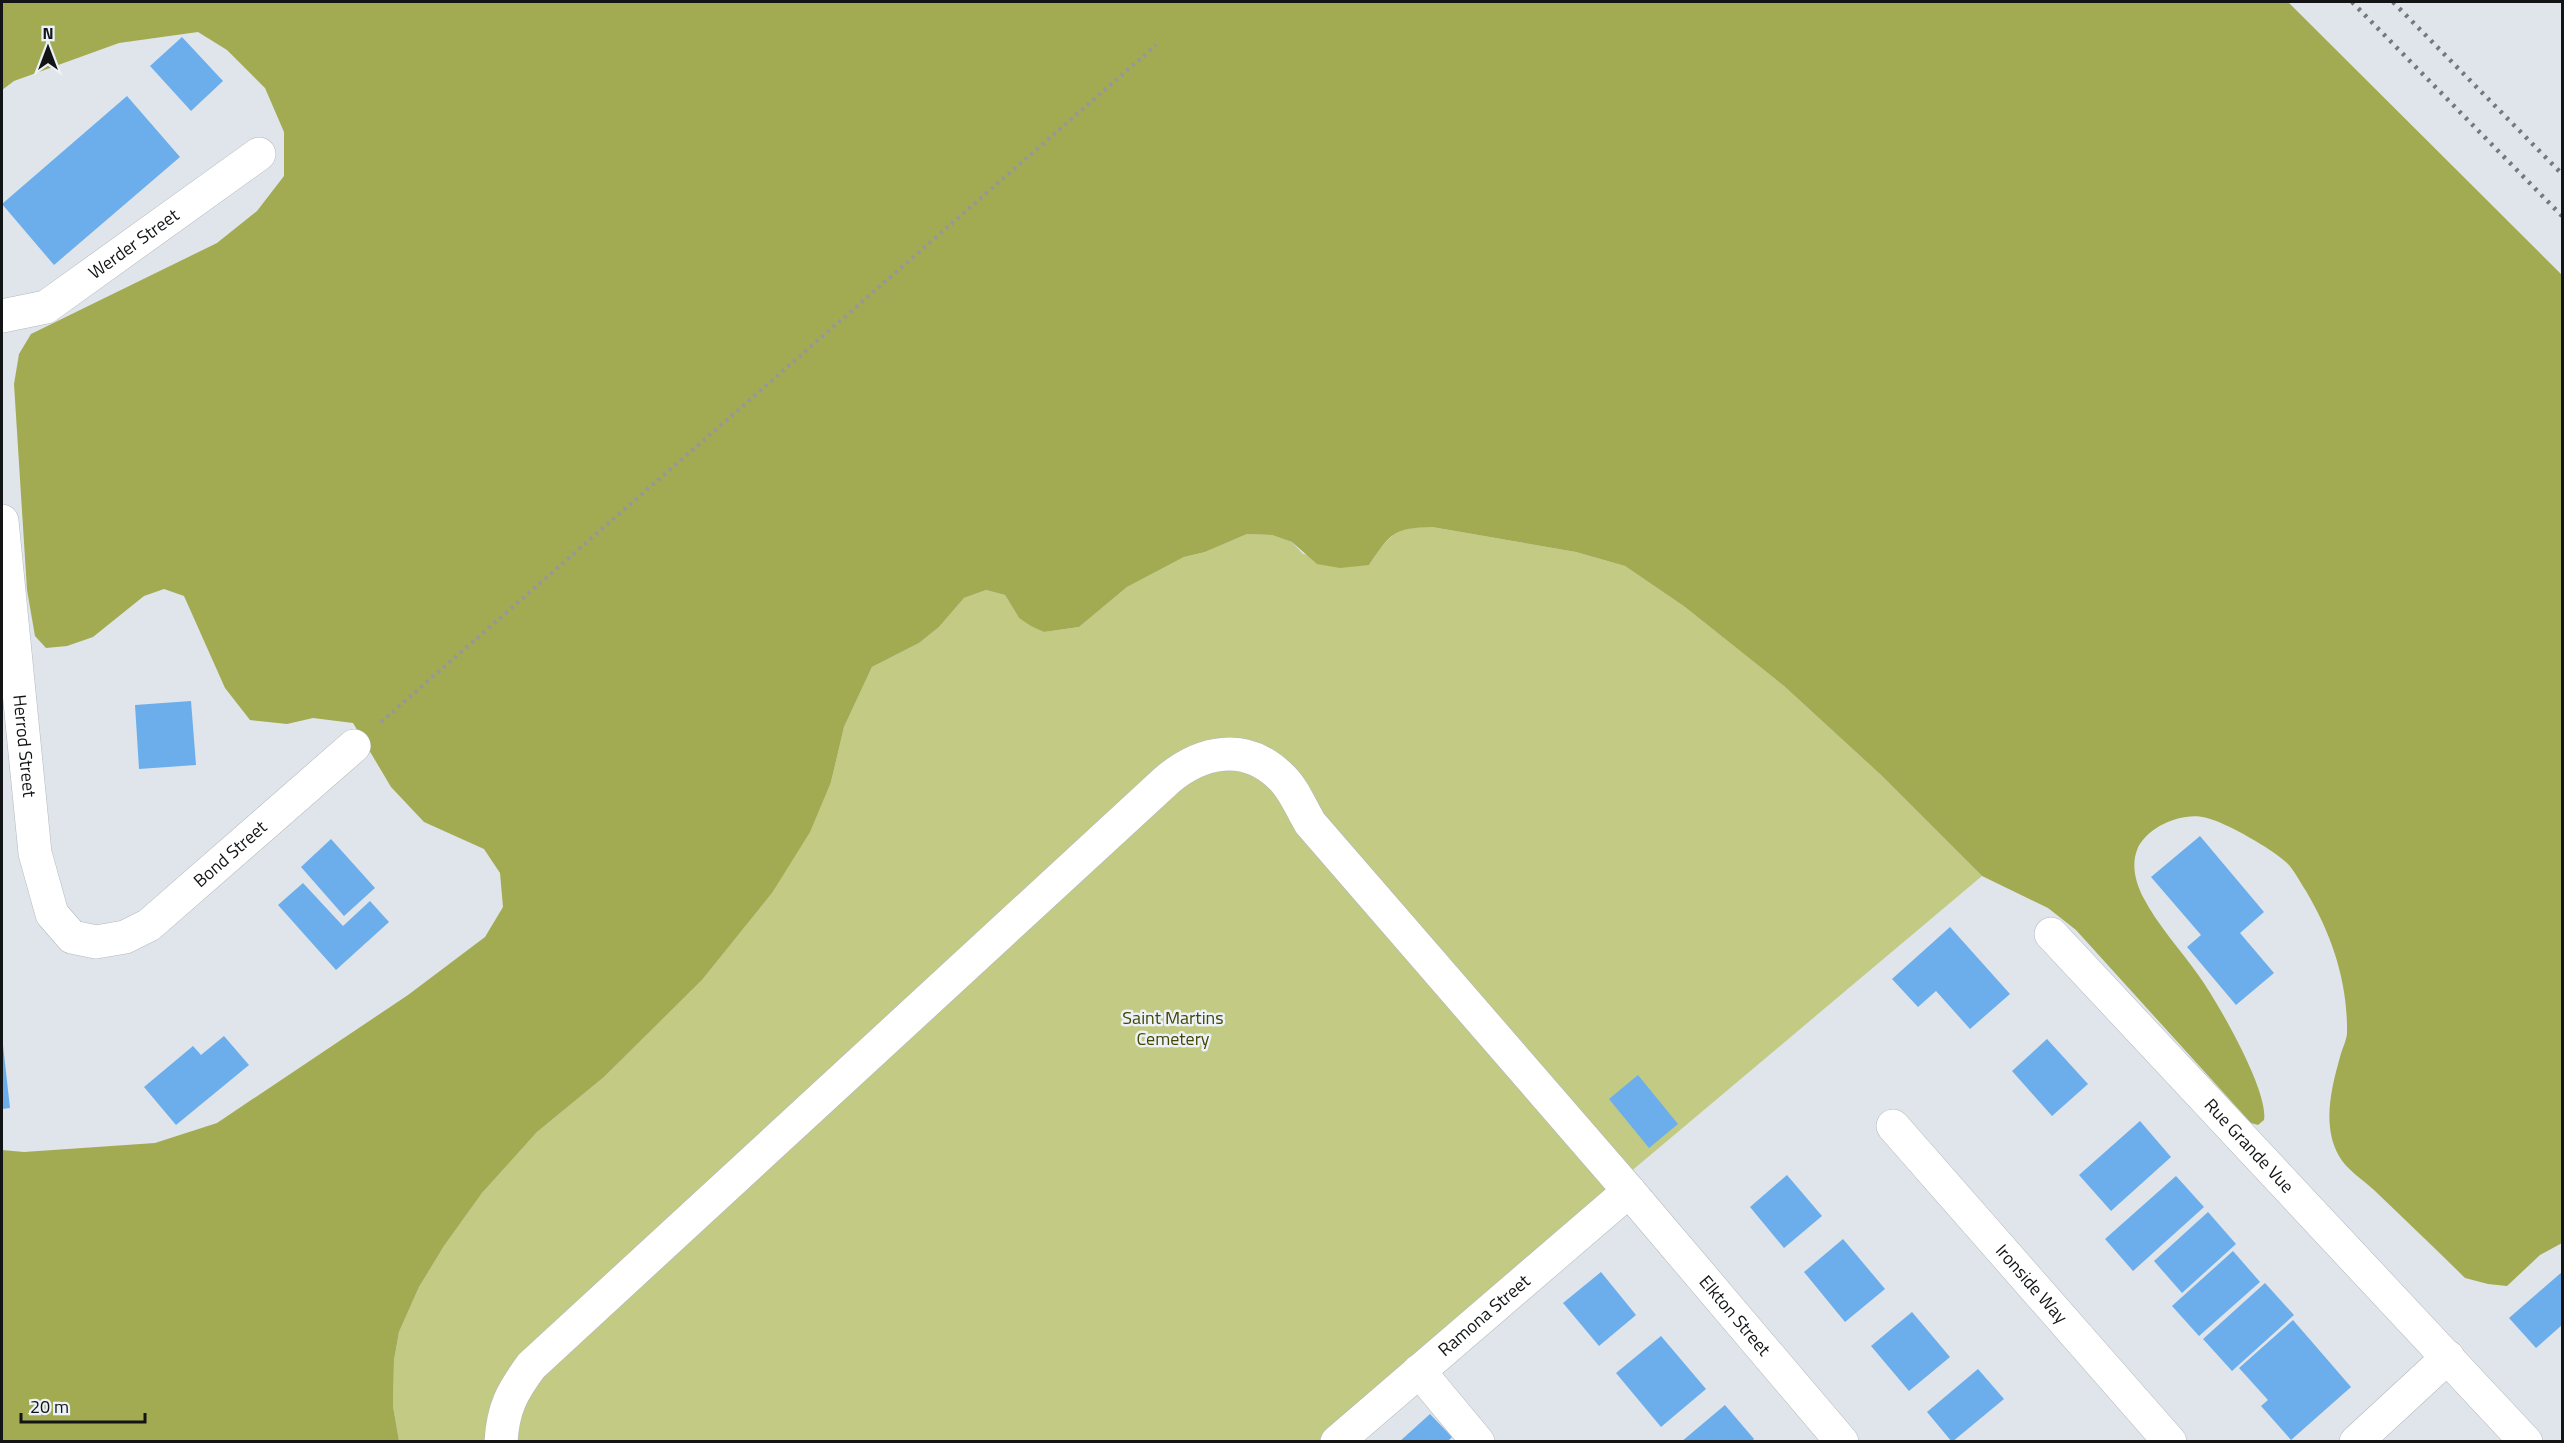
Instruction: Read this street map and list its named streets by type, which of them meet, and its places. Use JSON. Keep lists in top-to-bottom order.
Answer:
{
  "streets": {
    "street": [
      "Werder Street",
      "Herrod Street",
      "Bond Street",
      "Rue Grande Vue",
      "Ironside Way",
      "Ramona Street",
      "Elkton Street"
    ]
  },
  "crossings": [
    ["Herrod Street", "Bond Street"],
    ["Ramona Street", "Elkton Street"]
  ],
  "parks": ["Saint Martins Cemetery"],
  "scale_bar": "20 m",
  "north": "top"
}
